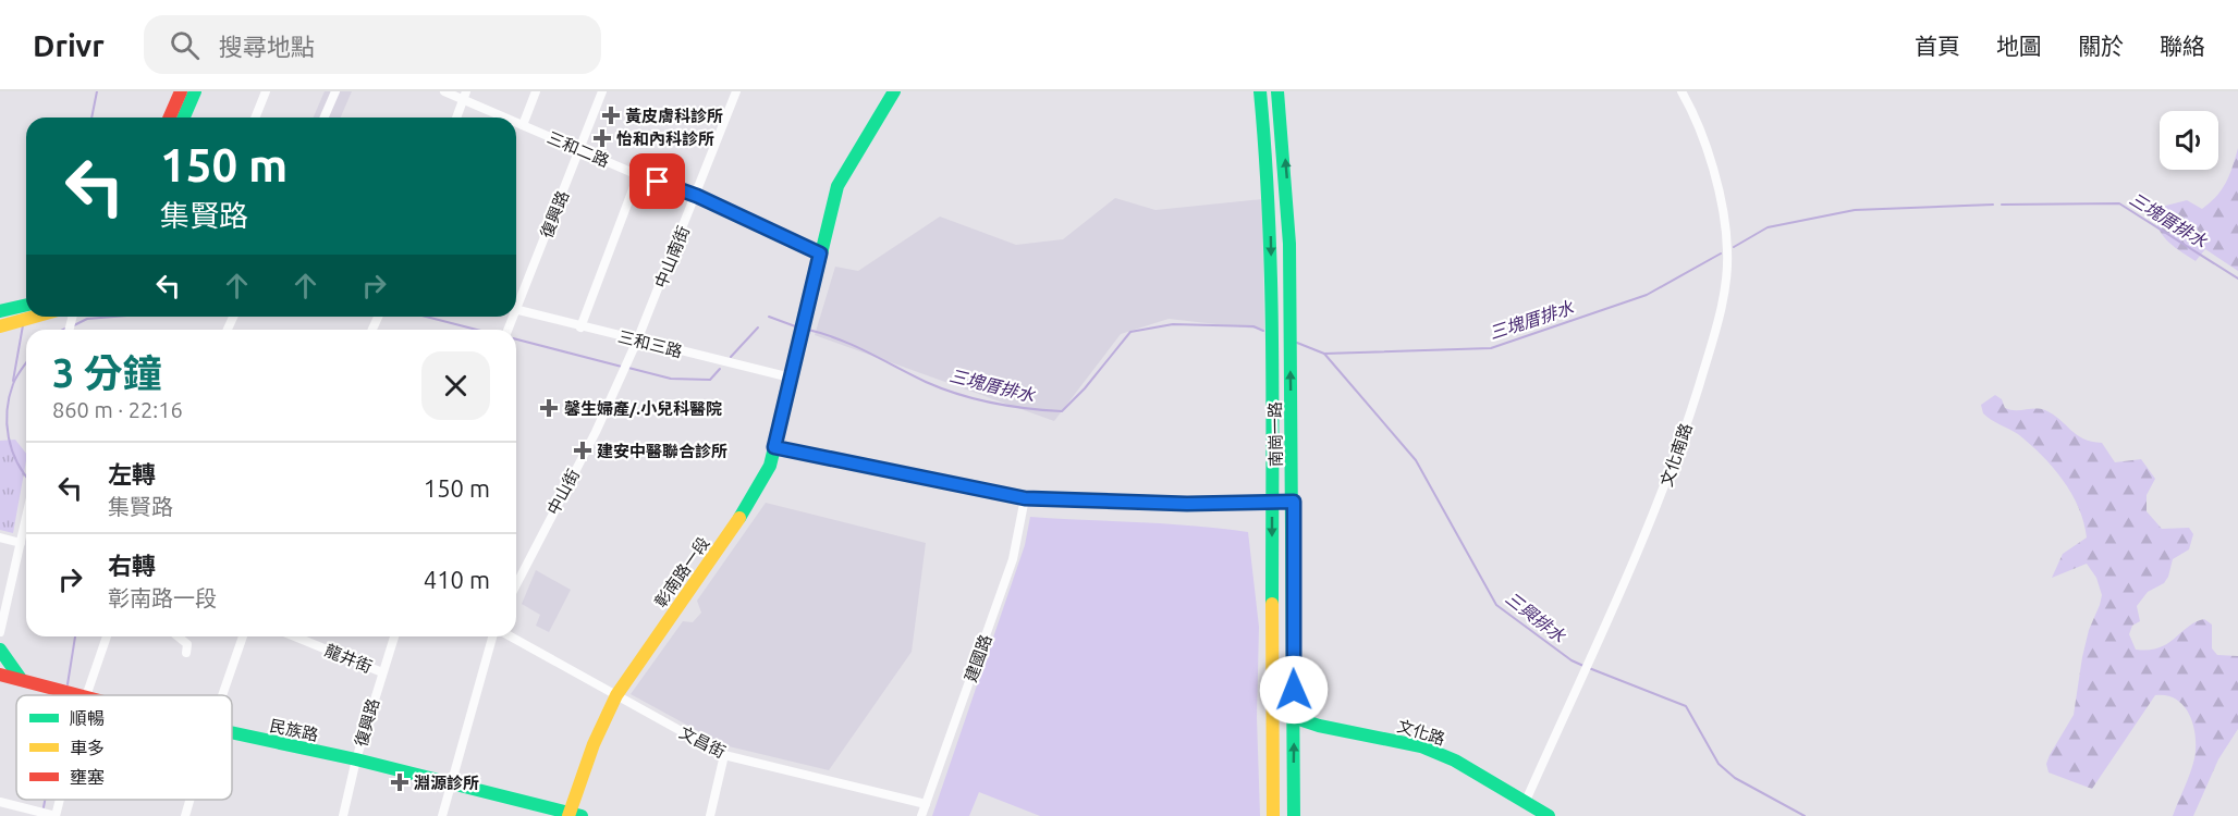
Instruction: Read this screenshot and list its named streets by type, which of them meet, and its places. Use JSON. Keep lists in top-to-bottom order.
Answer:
{
  "streets": {
    "main road": [
      "南崗一路",
      "彰南路一段",
      "民族路",
      "文化路"
    ],
    "street": [
      "三和二路",
      "復興路",
      "中山南街",
      "三和三路",
      "文化南路",
      "中山街",
      "龍井街",
      "建國路",
      "文昌街"
    ]
  },
  "crossings": [
    ["三和二路", "復興路"],
    ["三和二路", "中山南街"],
    ["三和二路", "彰南路一段"],
    ["復興路", "龍井街"],
    ["復興路", "民族路"],
    ["中山南街", "三和三路"],
    ["中山南街", "中山街"],
    ["三和三路", "彰南路一段"],
    ["南崗一路", "文化路"],
    ["文化南路", "文化路"],
    ["彰南路一段", "民族路"],
    ["彰南路一段", "文昌街"],
    ["建國路", "文昌街"]
  ],
  "water": ["三塊厝排水", "三興排水"],
  "places": {
    "health": [
      "黃皮膚科診所",
      "怡和內科診所",
      "馨生婦產/.小兒科醫院",
      "建安中醫聯合診所",
      "淵源診所"
    ]
  },
  "legend": ["順暢", "車多", "壅塞"],
  "page": {
    "header": "Drivr",
    "search": "搜尋地點",
    "nav": [
      "首頁",
      "地圖",
      "關於",
      "聯絡"
    ],
    "turn": ["150 m", "集賢路"],
    "heading": ["3 分鐘", "860 m · 22:16"],
    "list": [
      {
        "name": "左轉",
        "note": "集賢路",
        "value": "150 m"
      },
      {
        "name": "右轉",
        "note": "彰南路一段",
        "value": "410 m"
      }
    ]
  }
}
